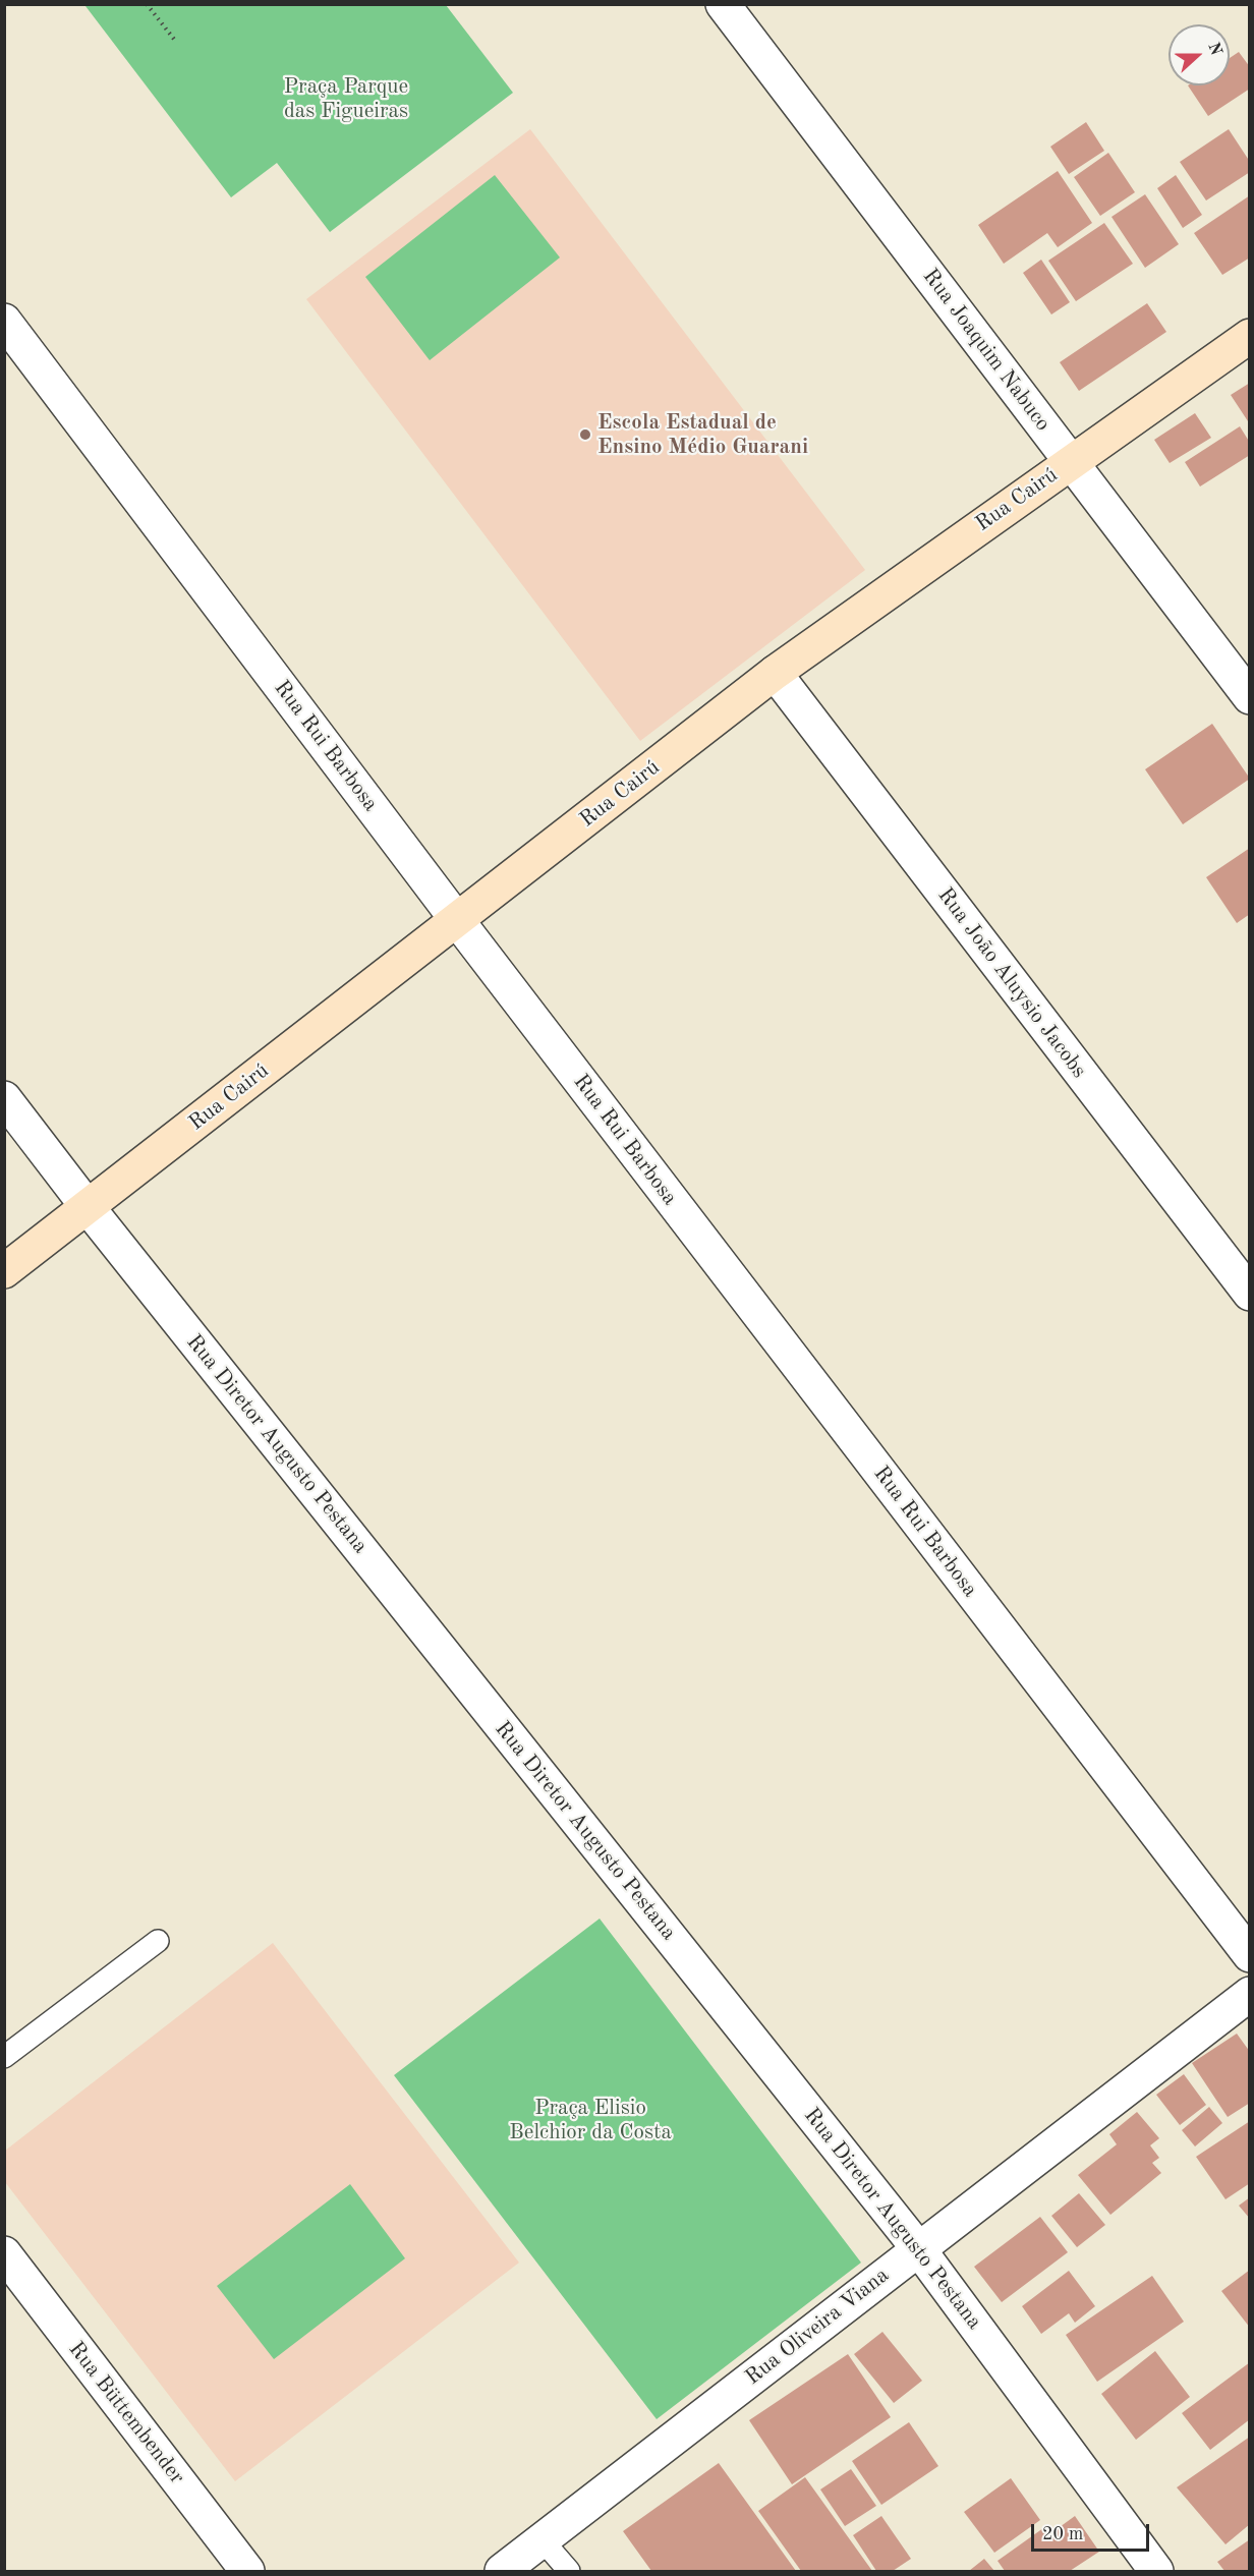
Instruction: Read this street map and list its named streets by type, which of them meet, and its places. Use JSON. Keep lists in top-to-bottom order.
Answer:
{
  "streets": {
    "main road": ["Rua Cairú"],
    "street": [
      "Rua Joaquim Nabuco",
      "Rua Rui Barbosa",
      "Rua João Aluysio Jacobs",
      "Rua Diretor Augusto Pestana",
      "Rua Oliveira Viana",
      "Rua Büttembender"
    ]
  },
  "crossings": [
    ["Rua Joaquim Nabuco", "Rua Cairú"],
    ["Rua Cairú", "Rua Rui Barbosa"],
    ["Rua Cairú", "Rua João Aluysio Jacobs"],
    ["Rua Cairú", "Rua Diretor Augusto Pestana"],
    ["Rua Diretor Augusto Pestana", "Rua Oliveira Viana"]
  ],
  "parks": ["Praça Parque das Figueiras", "Praça Elisio Belchior da Costa"],
  "places": ["Escola Estadual de Ensino Médio Guarani"],
  "scale_bar": "20 m",
  "north": "right"
}
